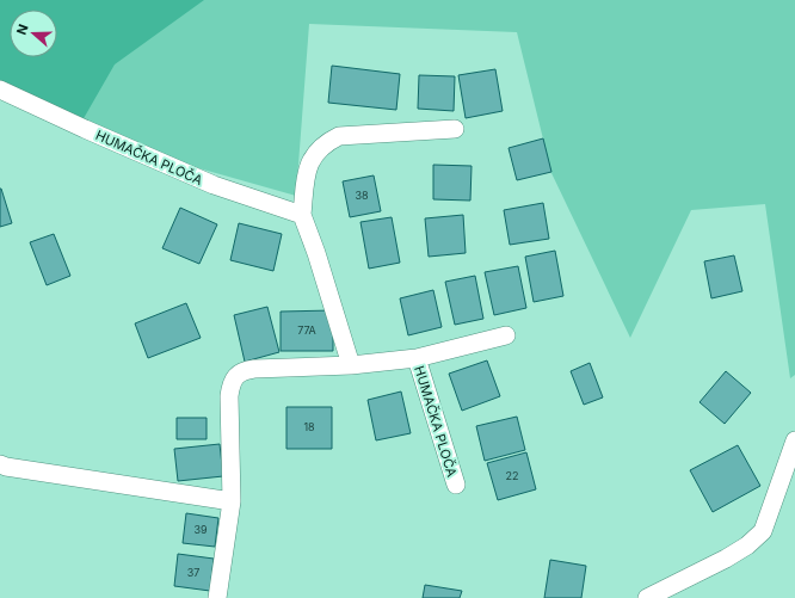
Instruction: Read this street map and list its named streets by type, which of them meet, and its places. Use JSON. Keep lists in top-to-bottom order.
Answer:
{
  "streets": {
    "street": ["HUMAČKA PLOČA"]
  },
  "house_numbers": [
    "38",
    "77A",
    "18",
    "22",
    "39",
    "37"
  ],
  "north": "left"
}
